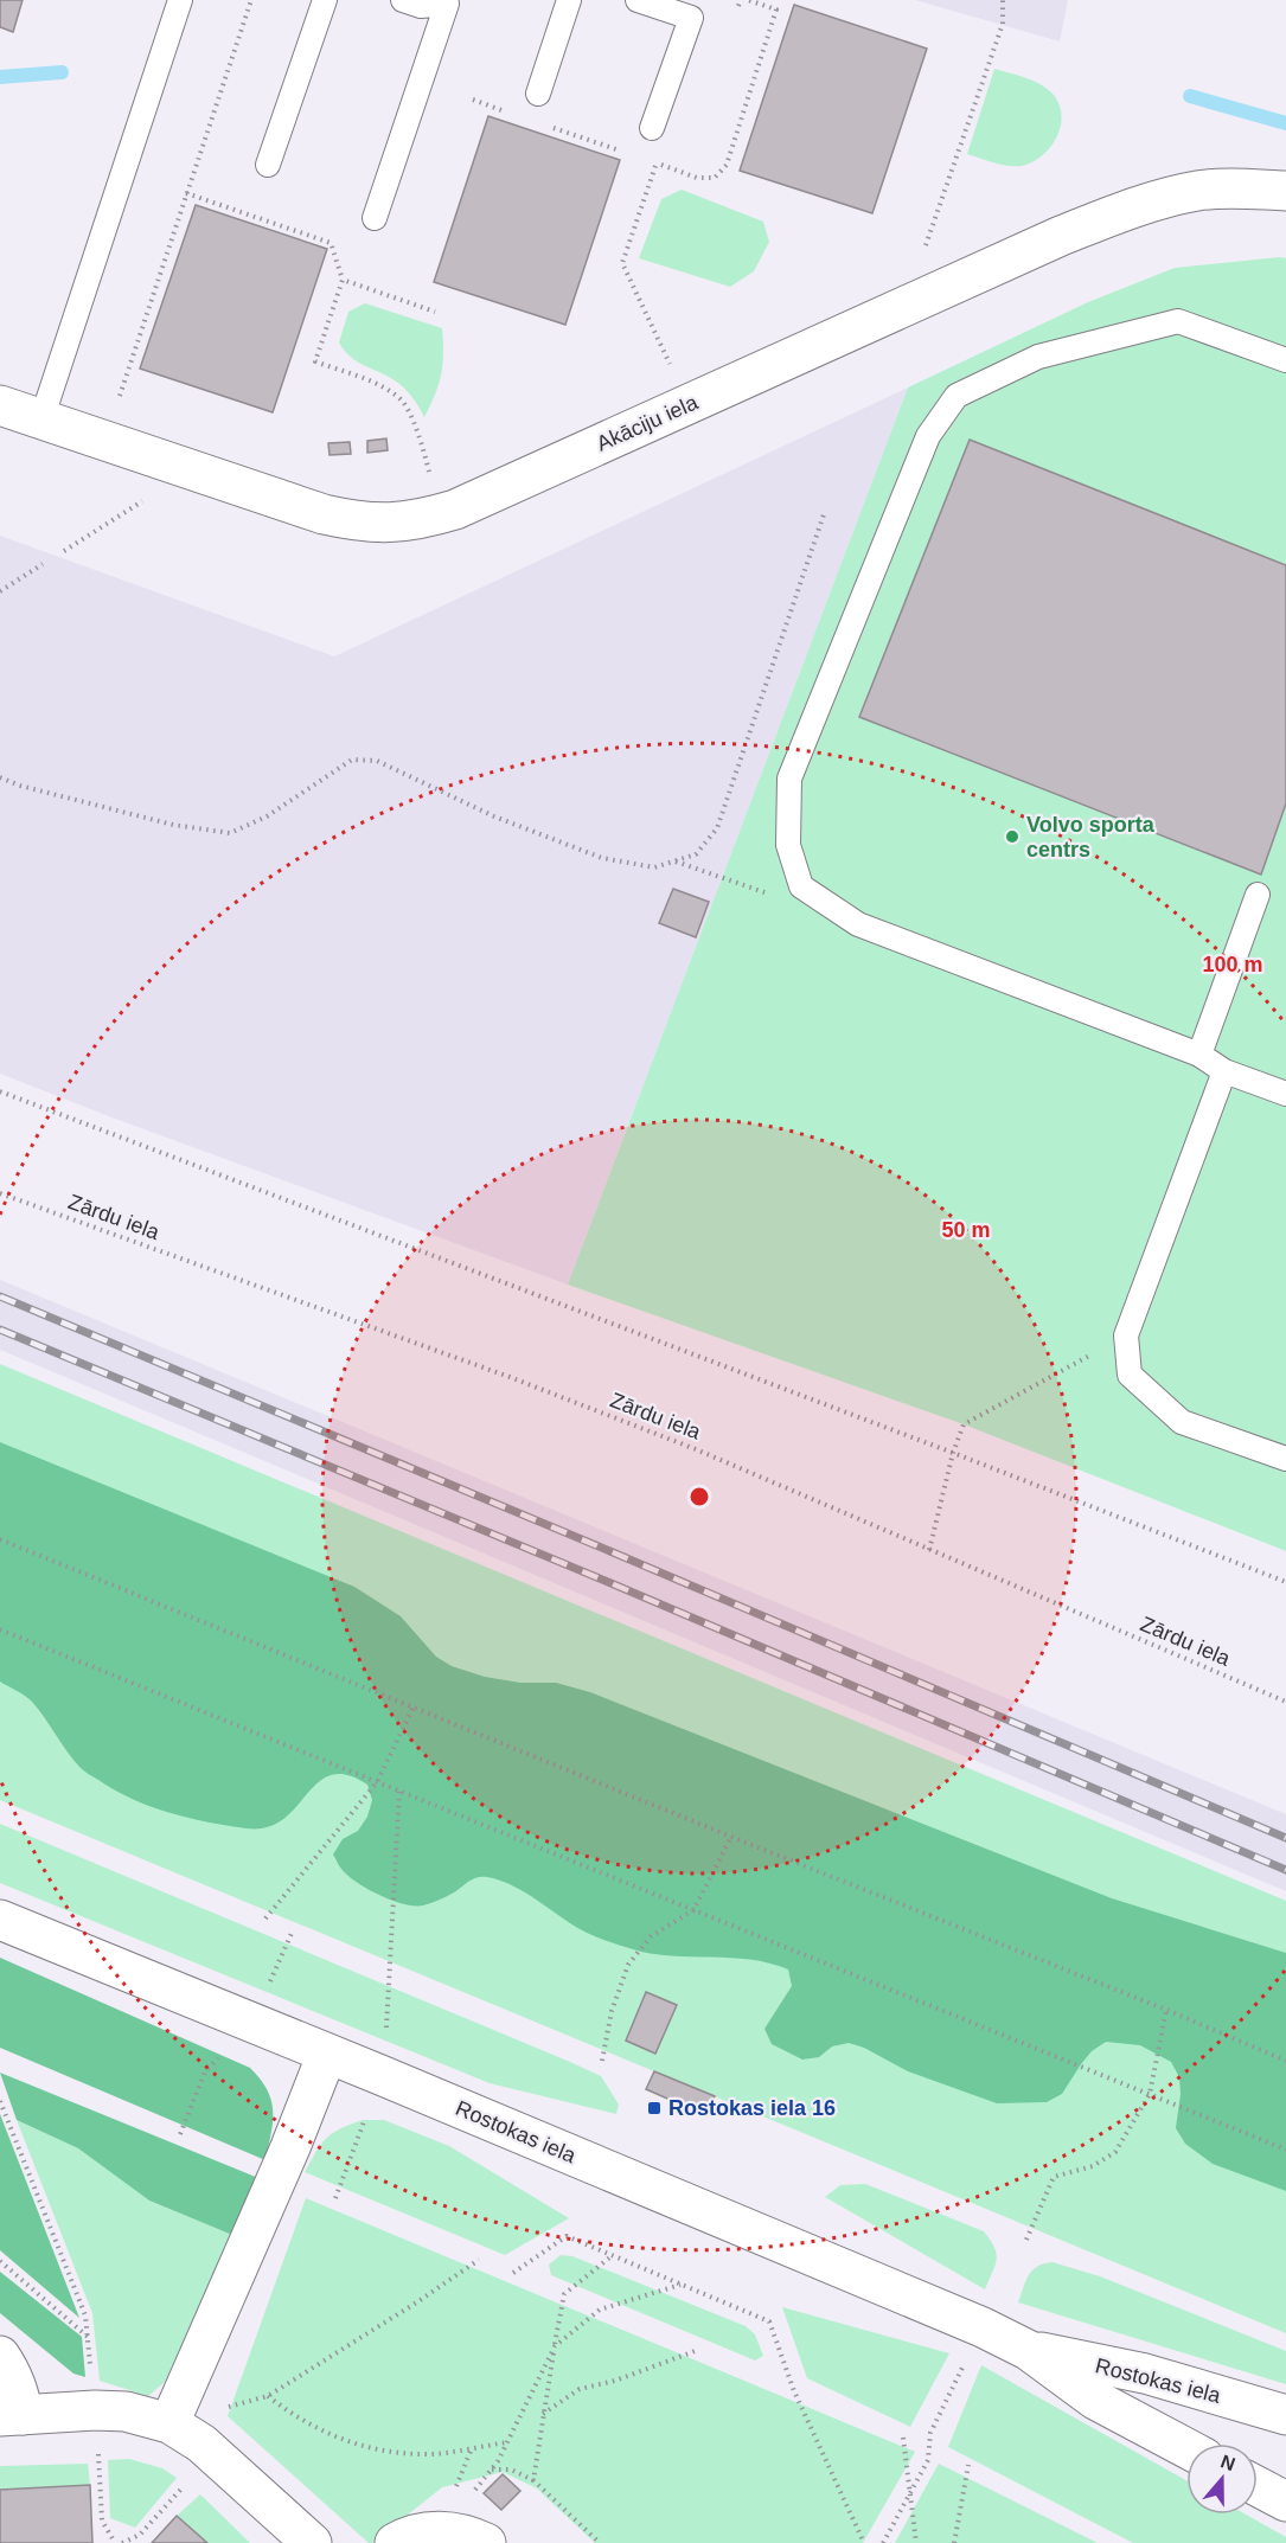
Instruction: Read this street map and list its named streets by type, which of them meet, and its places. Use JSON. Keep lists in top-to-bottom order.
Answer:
{
  "streets": {
    "street": ["Akāciju iela", "Rostokas iela"],
    "path": ["Zārdu iela"]
  },
  "places": {
    "other": ["Volvo sporta centrs"],
    "transit": ["Rostokas iela 16"]
  },
  "north": "top",
  "rings": ["100 m", "50 m"]
}
